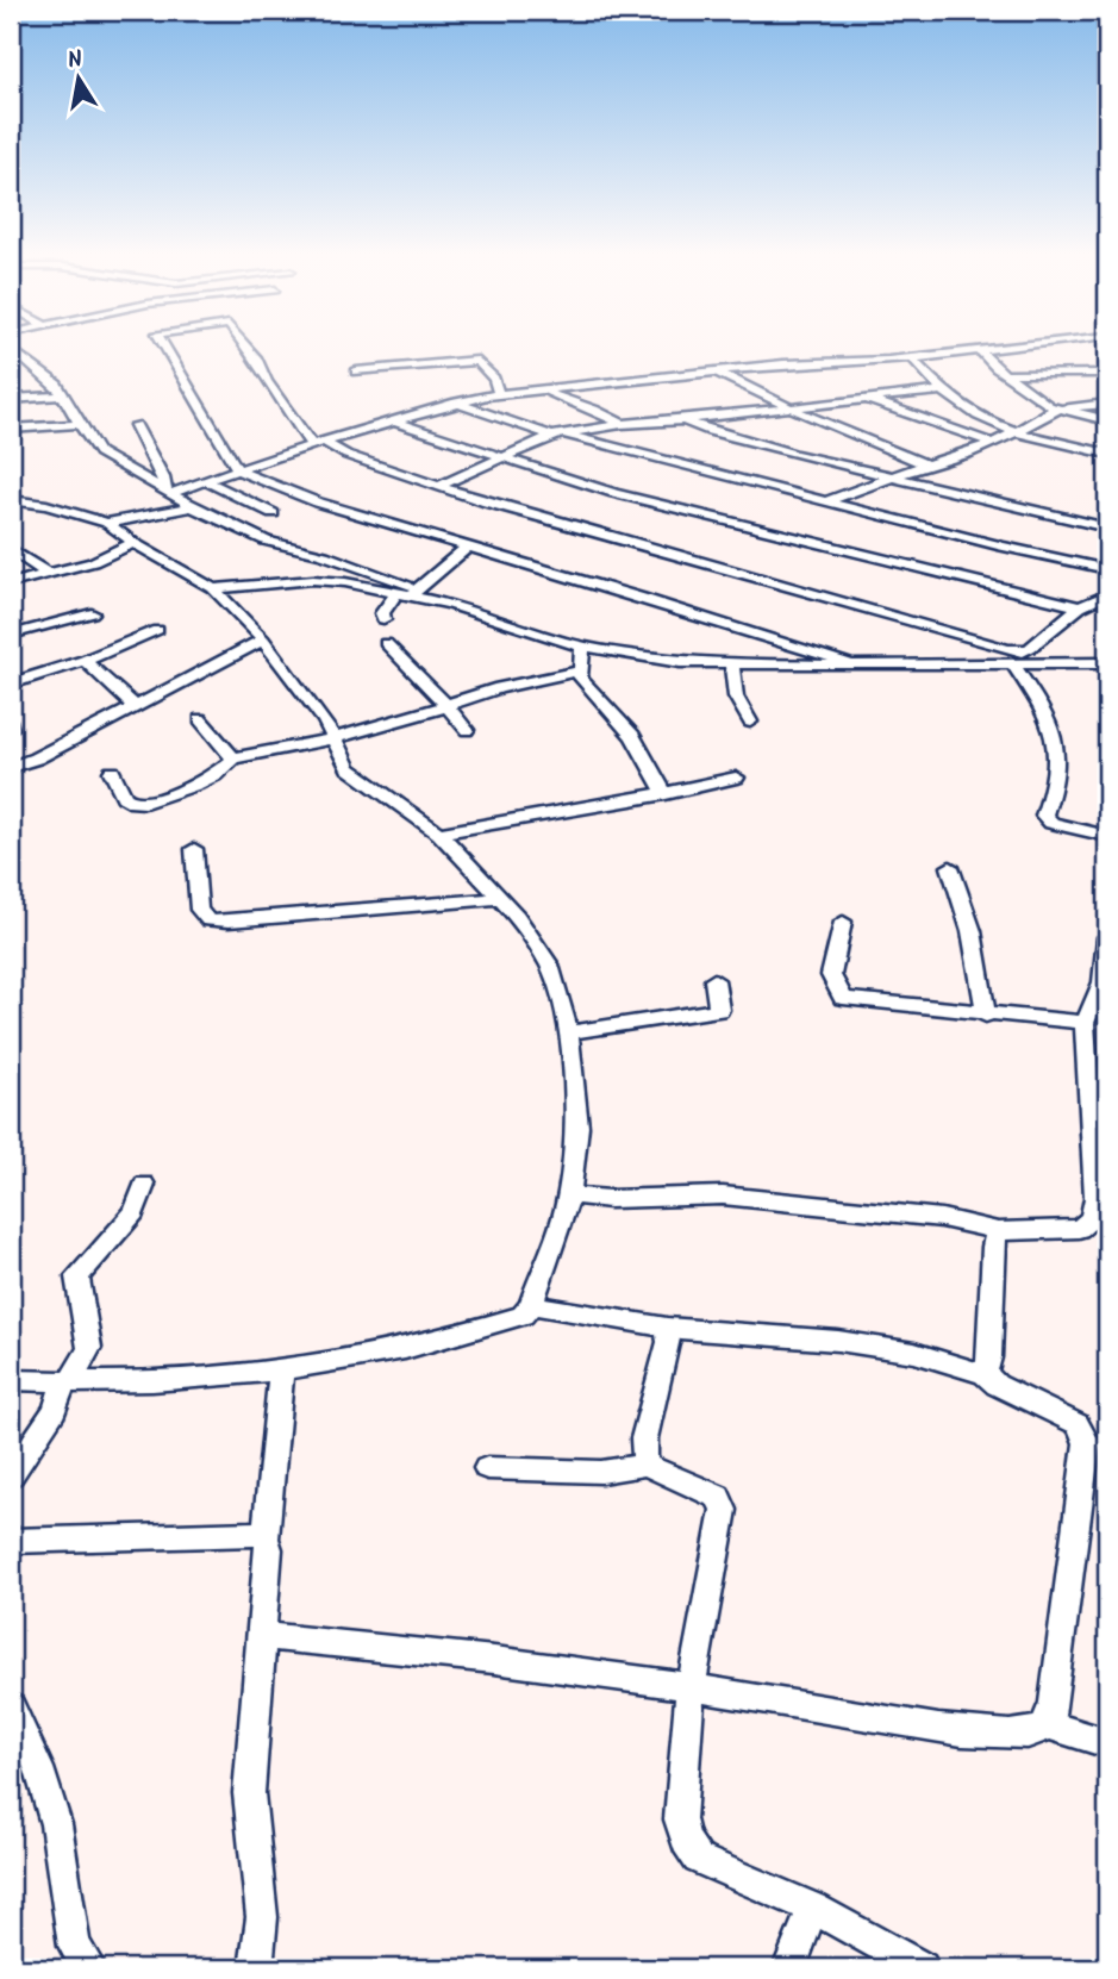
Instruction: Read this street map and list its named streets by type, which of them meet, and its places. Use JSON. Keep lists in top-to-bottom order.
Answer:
{
  "north": "top"
}
